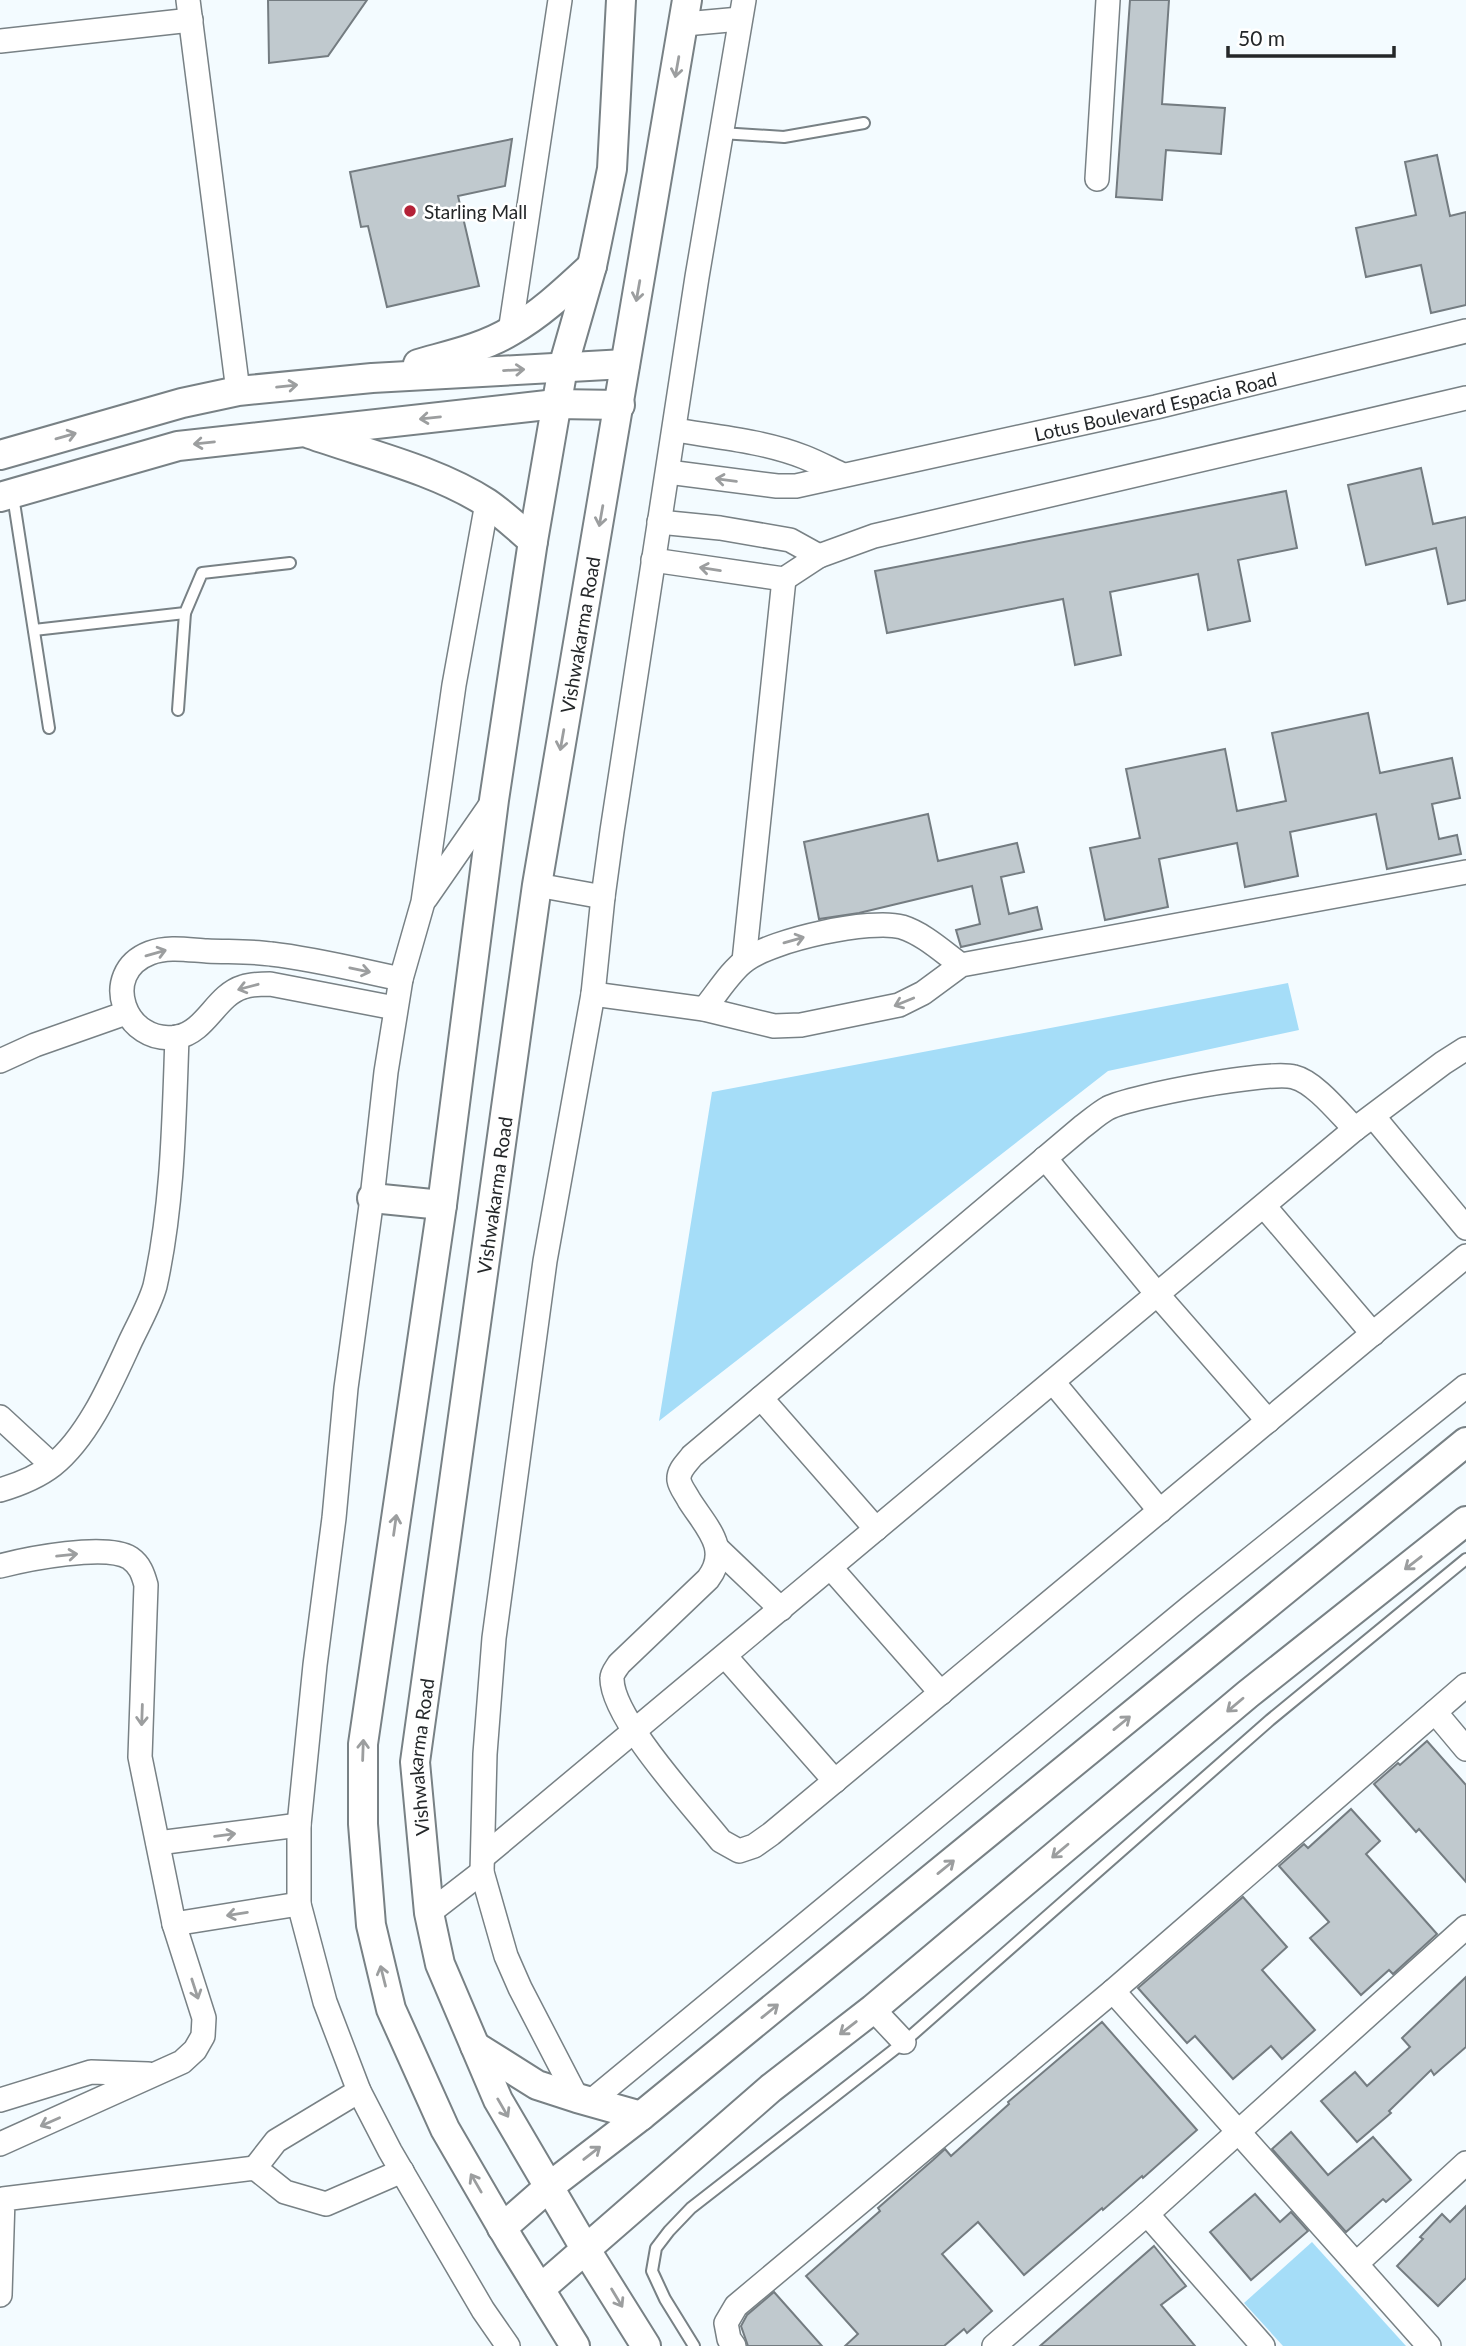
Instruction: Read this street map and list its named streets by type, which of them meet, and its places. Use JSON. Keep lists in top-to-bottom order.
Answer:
{
  "streets": {
    "street": ["Lotus Boulevard Espacia Road", "Vishwakarma Road"]
  },
  "places": ["Starling Mall"],
  "scale_bar": "50 m"
}
